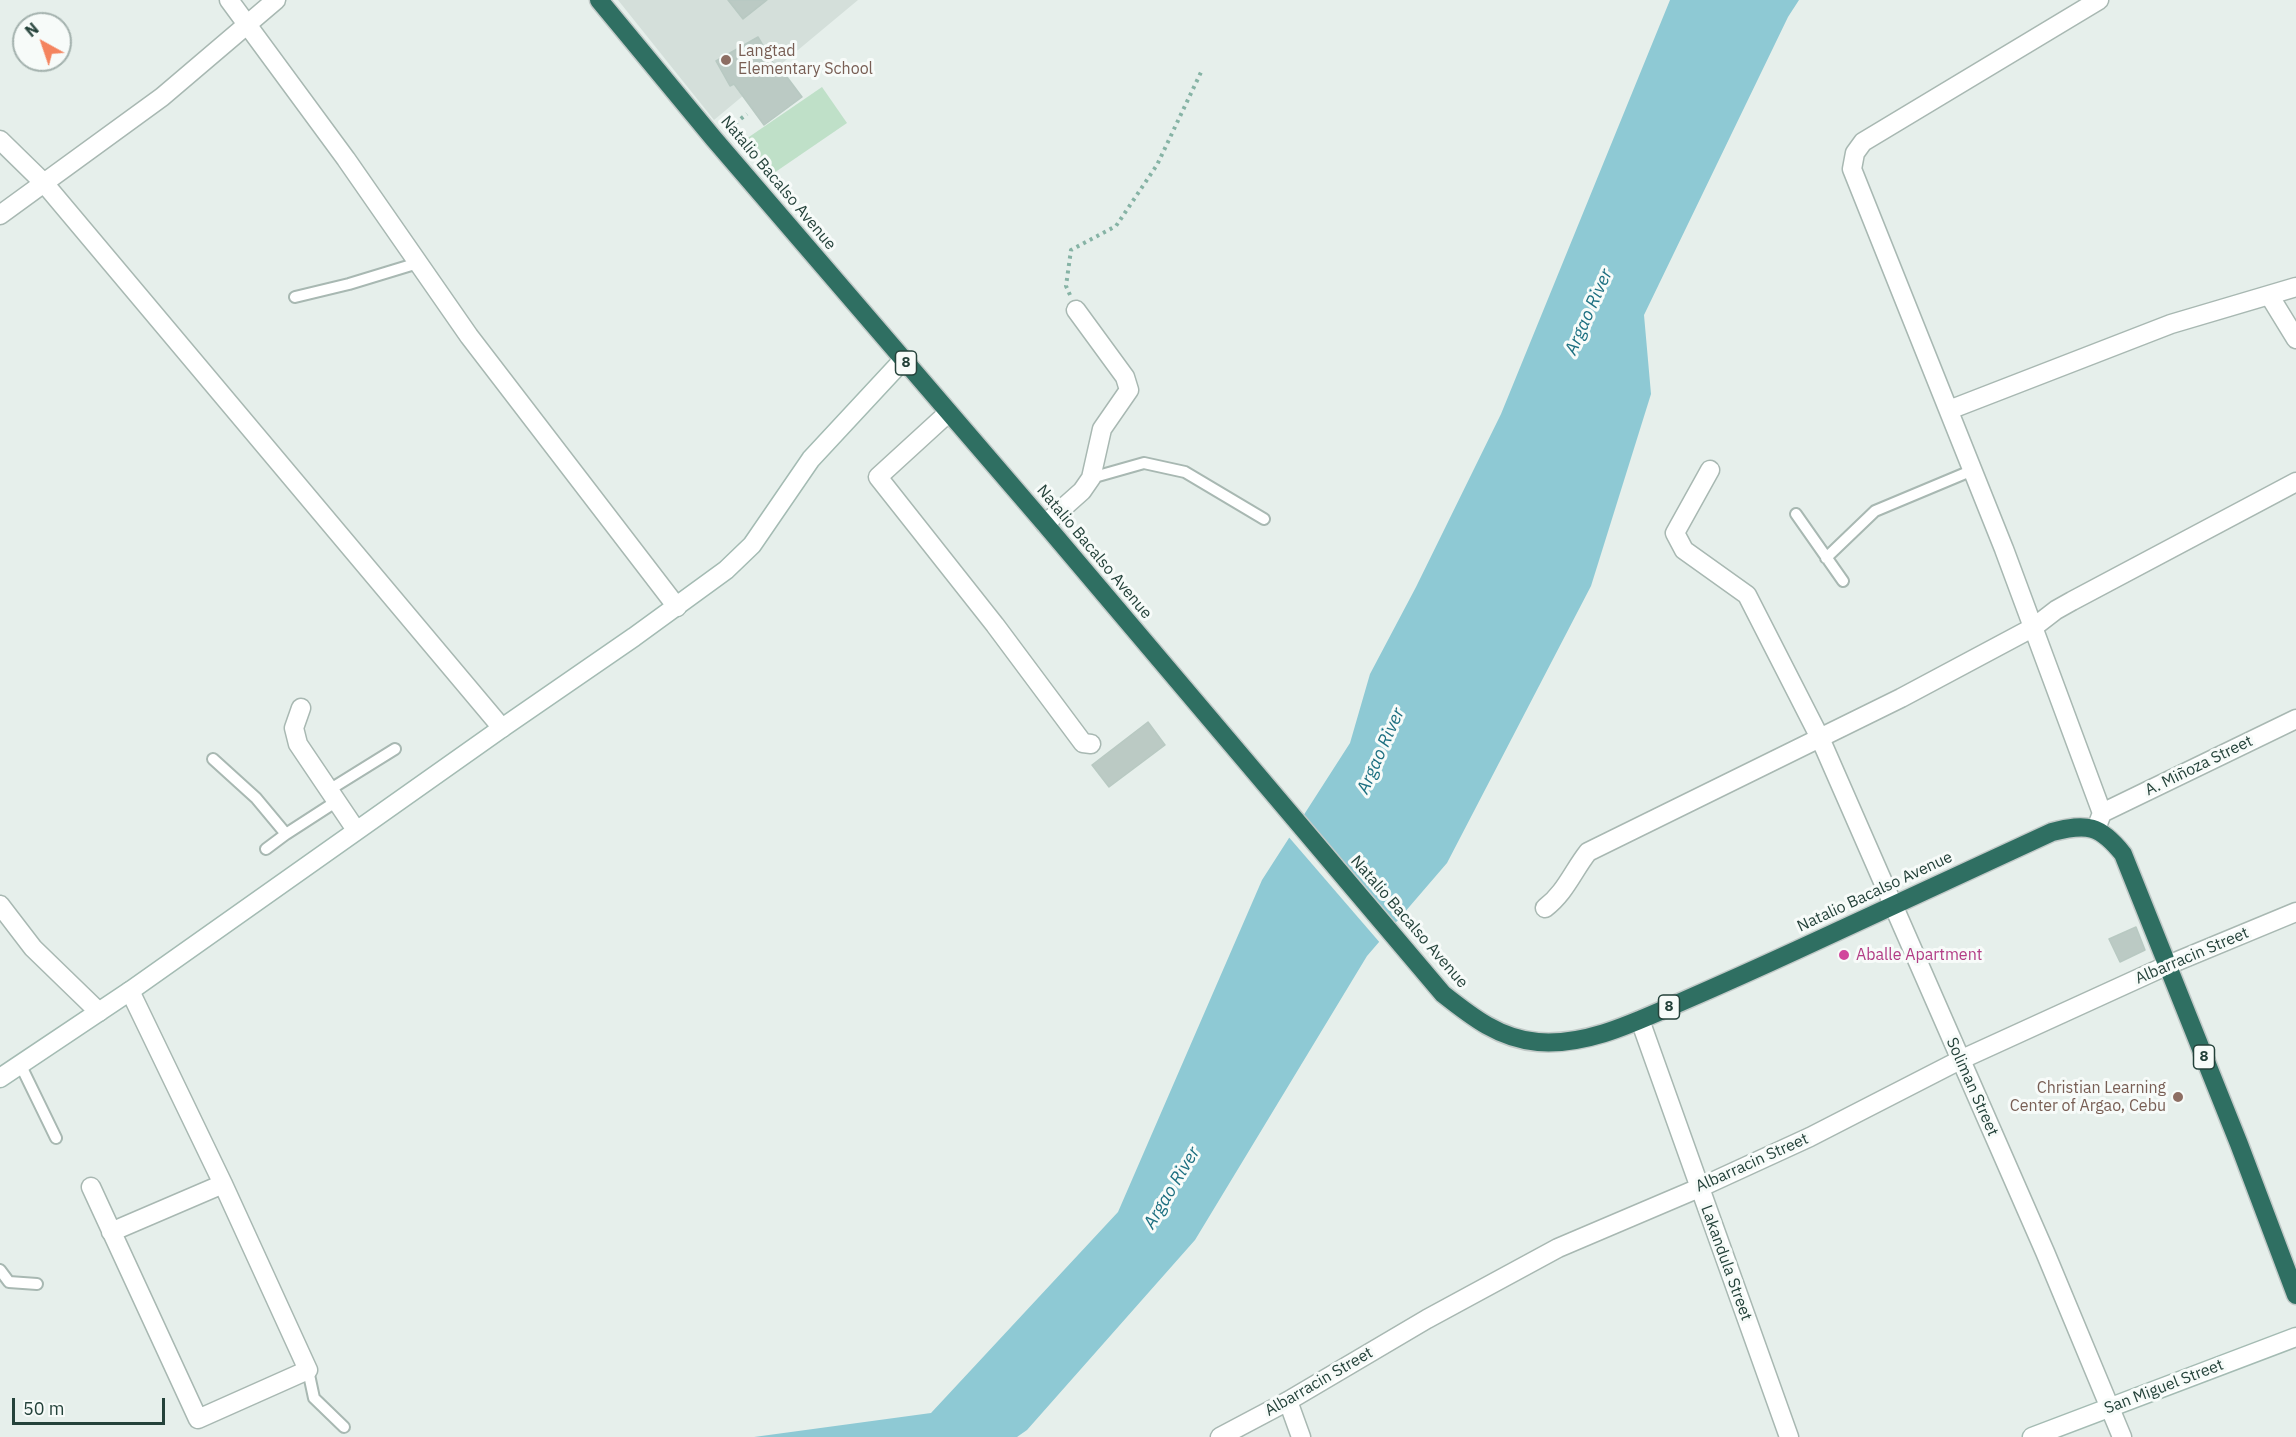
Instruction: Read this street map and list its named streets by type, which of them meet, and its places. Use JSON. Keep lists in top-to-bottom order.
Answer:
{
  "streets": {
    "highway": ["Natalio Bacalso Avenue", "8"],
    "street": [
      "A. Miñoza Street",
      "Albarracin Street",
      "Soliman Street",
      "Lakandula Street",
      "San Miguel Street"
    ]
  },
  "crossings": [
    ["Natalio Bacalso Avenue", "8"],
    ["Natalio Bacalso Avenue", "A. Miñoza Street"],
    ["Natalio Bacalso Avenue", "Soliman Street"],
    ["Natalio Bacalso Avenue", "Lakandula Street"],
    ["8", "A. Miñoza Street"],
    ["8", "Albarracin Street"],
    ["Albarracin Street", "Soliman Street"],
    ["Albarracin Street", "Lakandula Street"],
    ["Soliman Street", "San Miguel Street"]
  ],
  "water": ["Argao River"],
  "places": ["Langtad Elementary School", "Aballe Apartment", "Christian Learning Center of Argao, Cebu"],
  "scale_bar": "50 m",
  "north": "top left"
}
